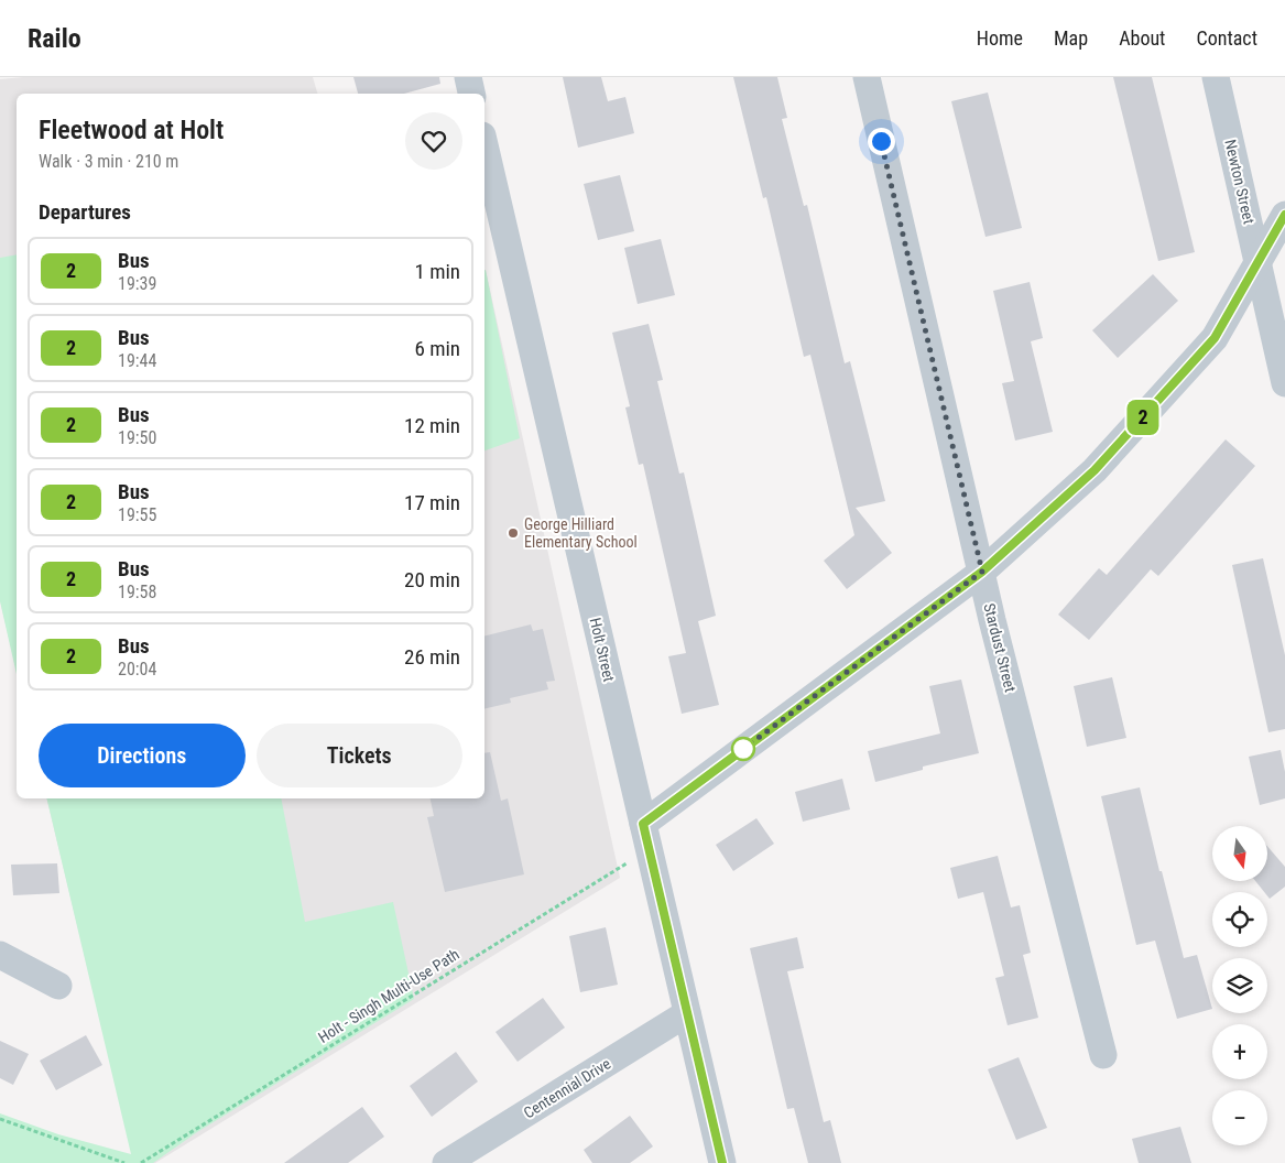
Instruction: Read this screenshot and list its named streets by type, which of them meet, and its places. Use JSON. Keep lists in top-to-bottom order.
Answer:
{
  "streets": {
    "street": [
      "Newton Street",
      "Stardust Street",
      "Holt Street",
      "Centennial Drive"
    ],
    "path": ["Holt - Singh Multi-Use Path"]
  },
  "crossings": [
    ["Holt Street", "Holt - Singh Multi-Use Path"],
    ["Holt Street", "Centennial Drive"]
  ],
  "places": ["George Hilliard Elementary School"],
  "lines": ["bus line 2"],
  "north": "bottom",
  "page": {
    "header": "Railo",
    "nav": [
      "Home",
      "Map",
      "About",
      "Contact"
    ],
    "on_map": "2",
    "heading": [
      ["Fleetwood at Holt", "Walk · 3 min · 210 m"],
      "Departures"
    ],
    "list": [
      {
        "mark": "2",
        "name": "Bus",
        "note": "19:39",
        "value": "1 min"
      },
      {
        "mark": "2",
        "name": "Bus",
        "note": "19:44",
        "value": "6 min"
      },
      {
        "mark": "2",
        "name": "Bus",
        "note": "19:50",
        "value": "12 min"
      },
      {
        "mark": "2",
        "name": "Bus",
        "note": "19:55",
        "value": "17 min"
      },
      {
        "mark": "2",
        "name": "Bus",
        "note": "19:58",
        "value": "20 min"
      },
      {
        "mark": "2",
        "name": "Bus",
        "note": "20:04",
        "value": "26 min"
      }
    ],
    "buttons": ["Directions", "Tickets"],
    "map_buttons": ["+", "−"]
  }
}
